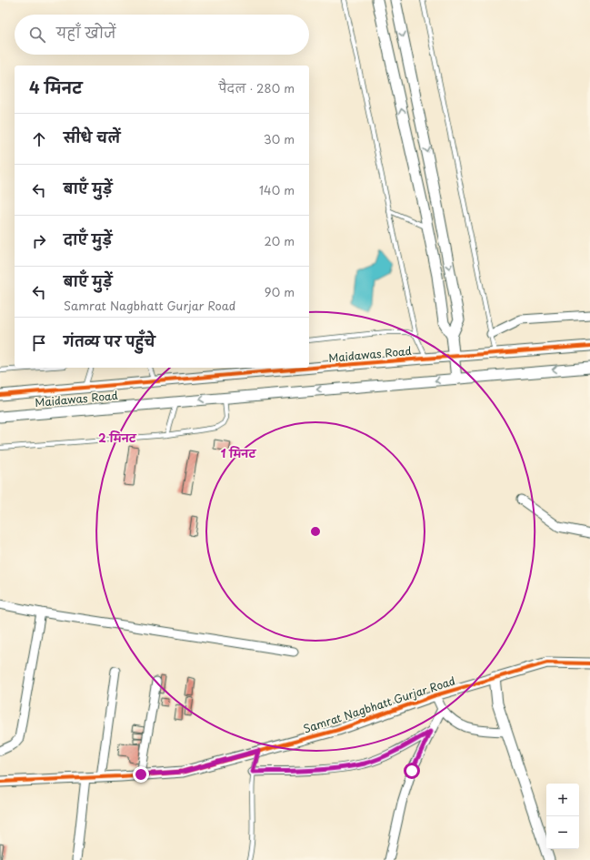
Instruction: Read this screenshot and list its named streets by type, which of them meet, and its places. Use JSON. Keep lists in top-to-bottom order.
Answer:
{
  "streets": {
    "street": ["Maidawas Road", "Samrat Nagbhatt Gurjar Road"]
  },
  "page": {
    "search": "यहाँ खोजें",
    "heading": ["4 मिनट", "पैदल · 280 m"],
    "list": [
      ["सीधे चलें", "30 m"],
      ["बाएँ मुड़ें", "140 m"],
      ["दाएँ मुड़ें", "20 m"],
      ["बाएँ मुड़ें", "Samrat Nagbhatt Gurjar Road", "90 m"],
      "गंतव्य पर पहुँचे"
    ],
    "map_buttons": ["+", "−"]
  },
  "rings": ["2 मिनट", "1 मिनट"]
}
